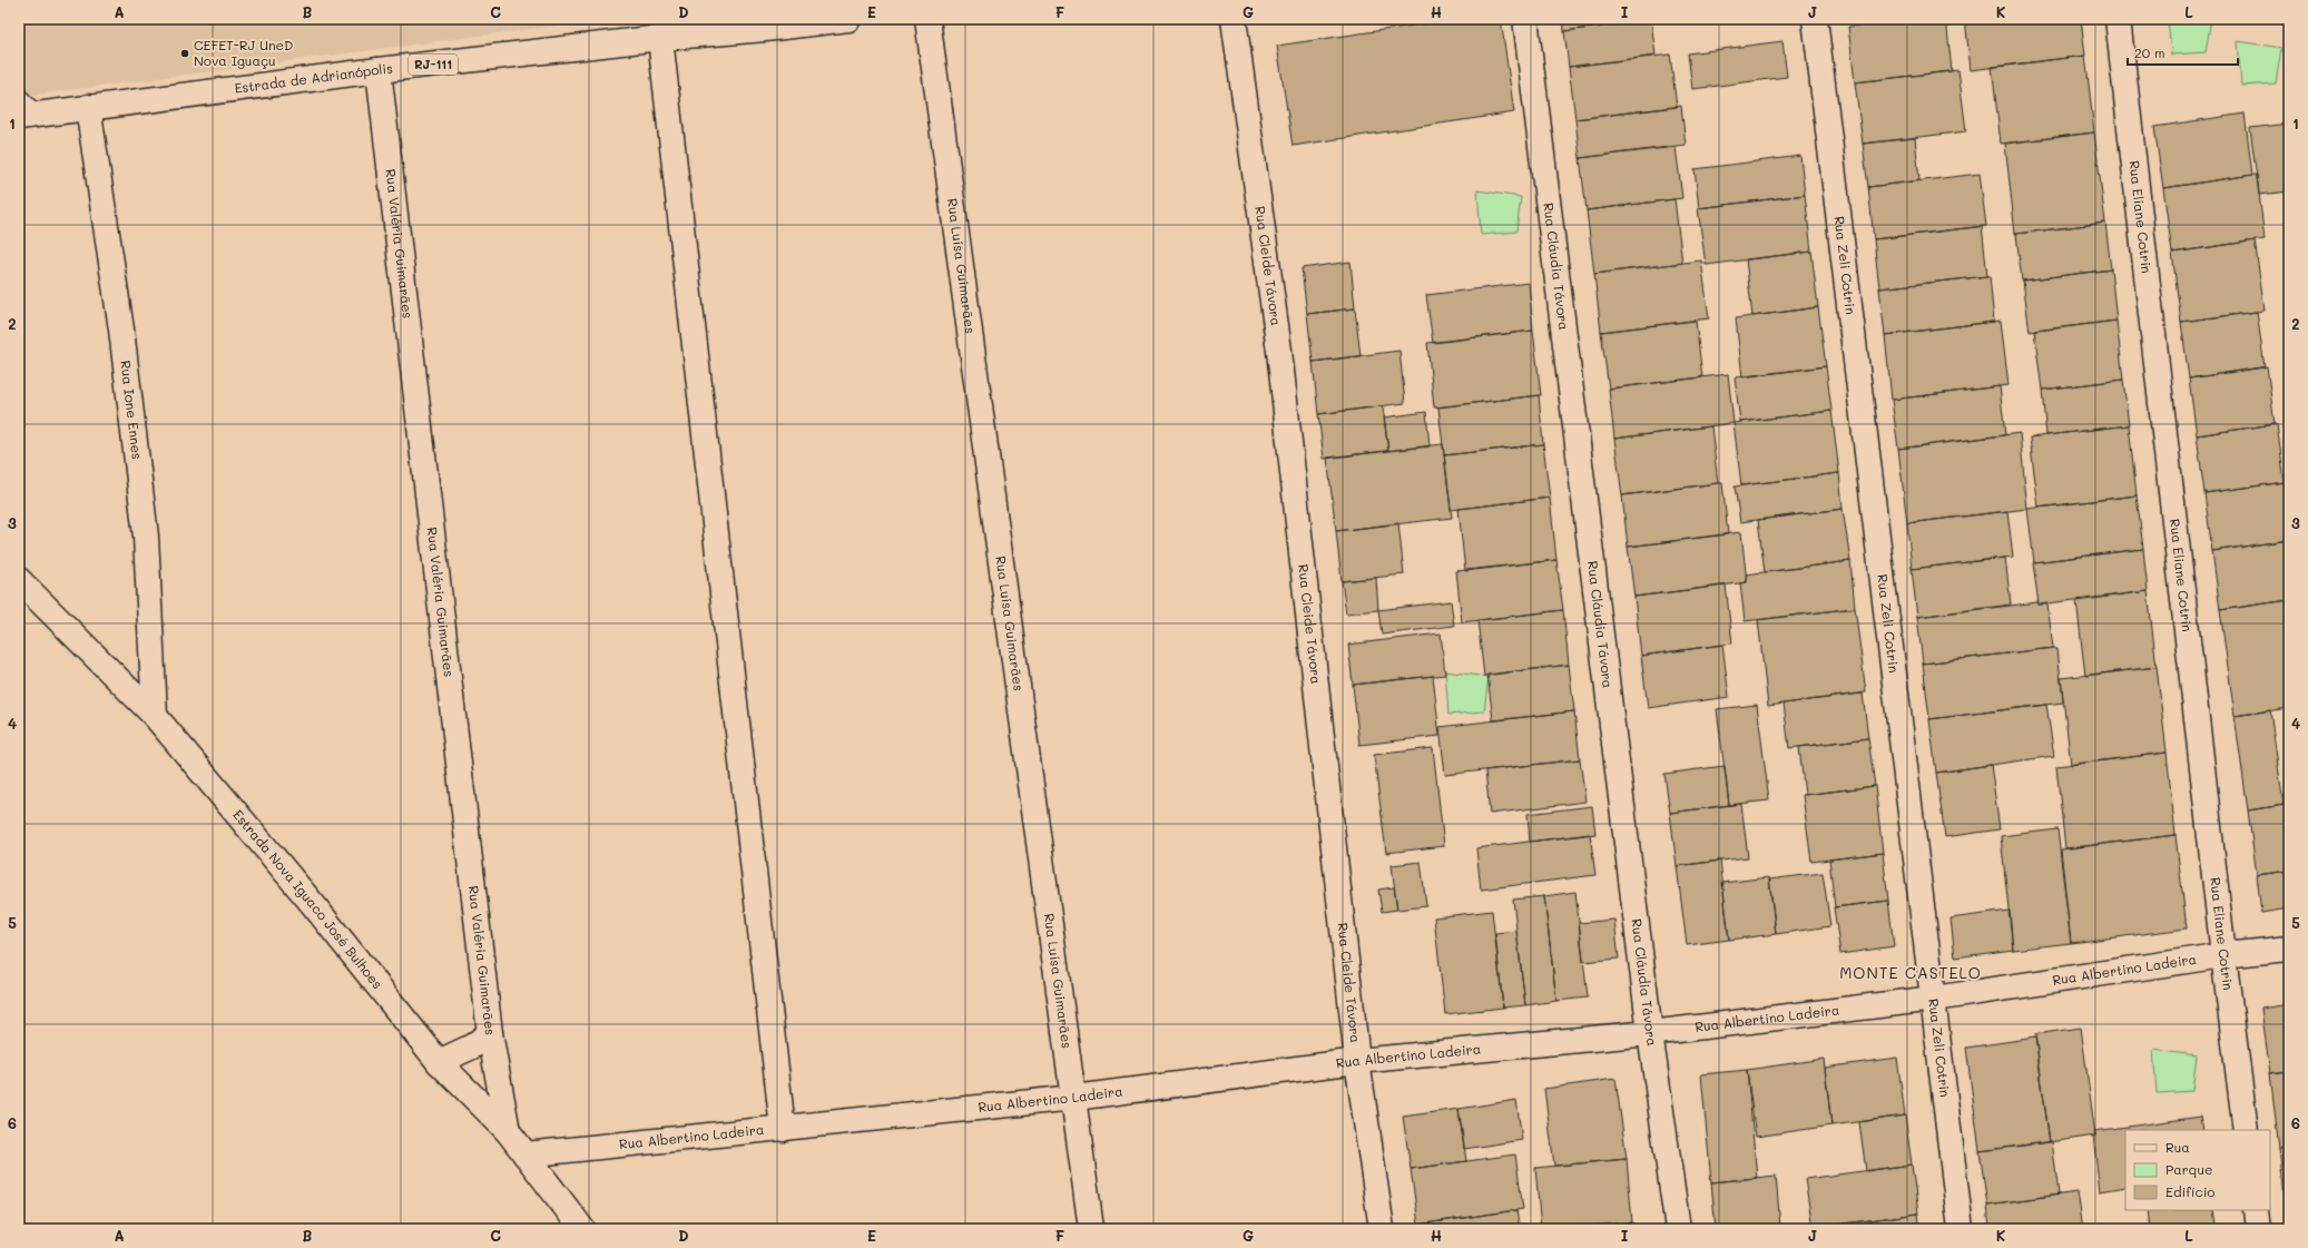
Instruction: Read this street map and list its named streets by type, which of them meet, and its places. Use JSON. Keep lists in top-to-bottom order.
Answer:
{
  "streets": {
    "street": [
      "RJ-111",
      "Estrada de Adrianópolis",
      "Rua Eliane Cotrin",
      "Rua Valéria Guimarães",
      "Rua Luísa Guimarães",
      "Rua Cleide Távora",
      "Rua Cláudia Távora",
      "Rua Zeli Cotrin",
      "Rua Ione Ennes",
      "Estrada Nova Iguaco José Bulhoes",
      "Rua Albertino Ladeira"
    ]
  },
  "crossings": [
    ["Estrada de Adrianópolis", "Rua Valéria Guimarães"],
    ["Estrada de Adrianópolis", "Rua Ione Ennes"],
    ["Rua Eliane Cotrin", "Rua Albertino Ladeira"],
    ["Rua Valéria Guimarães", "Estrada Nova Iguaco José Bulhoes"],
    ["Rua Luísa Guimarães", "Rua Albertino Ladeira"],
    ["Rua Cleide Távora", "Rua Albertino Ladeira"],
    ["Rua Cláudia Távora", "Rua Albertino Ladeira"],
    ["Rua Zeli Cotrin", "Rua Albertino Ladeira"],
    ["Rua Ione Ennes", "Estrada Nova Iguaco José Bulhoes"],
    ["Estrada Nova Iguaco José Bulhoes", "Rua Albertino Ladeira"]
  ],
  "districts": ["MONTE CASTELO"],
  "places": ["CEFET-RJ UneD Nova Iguaçu"],
  "legend": ["Rua", "Parque", "Edifício"],
  "scale_bar": "20 m",
  "grid": {
    "columns": [
      "A",
      "B",
      "C",
      "D",
      "E",
      "F",
      "G",
      "H",
      "I",
      "J",
      "K",
      "L"
    ],
    "rows": [
      "1",
      "2",
      "3",
      "4",
      "5",
      "6"
    ]
  }
}
